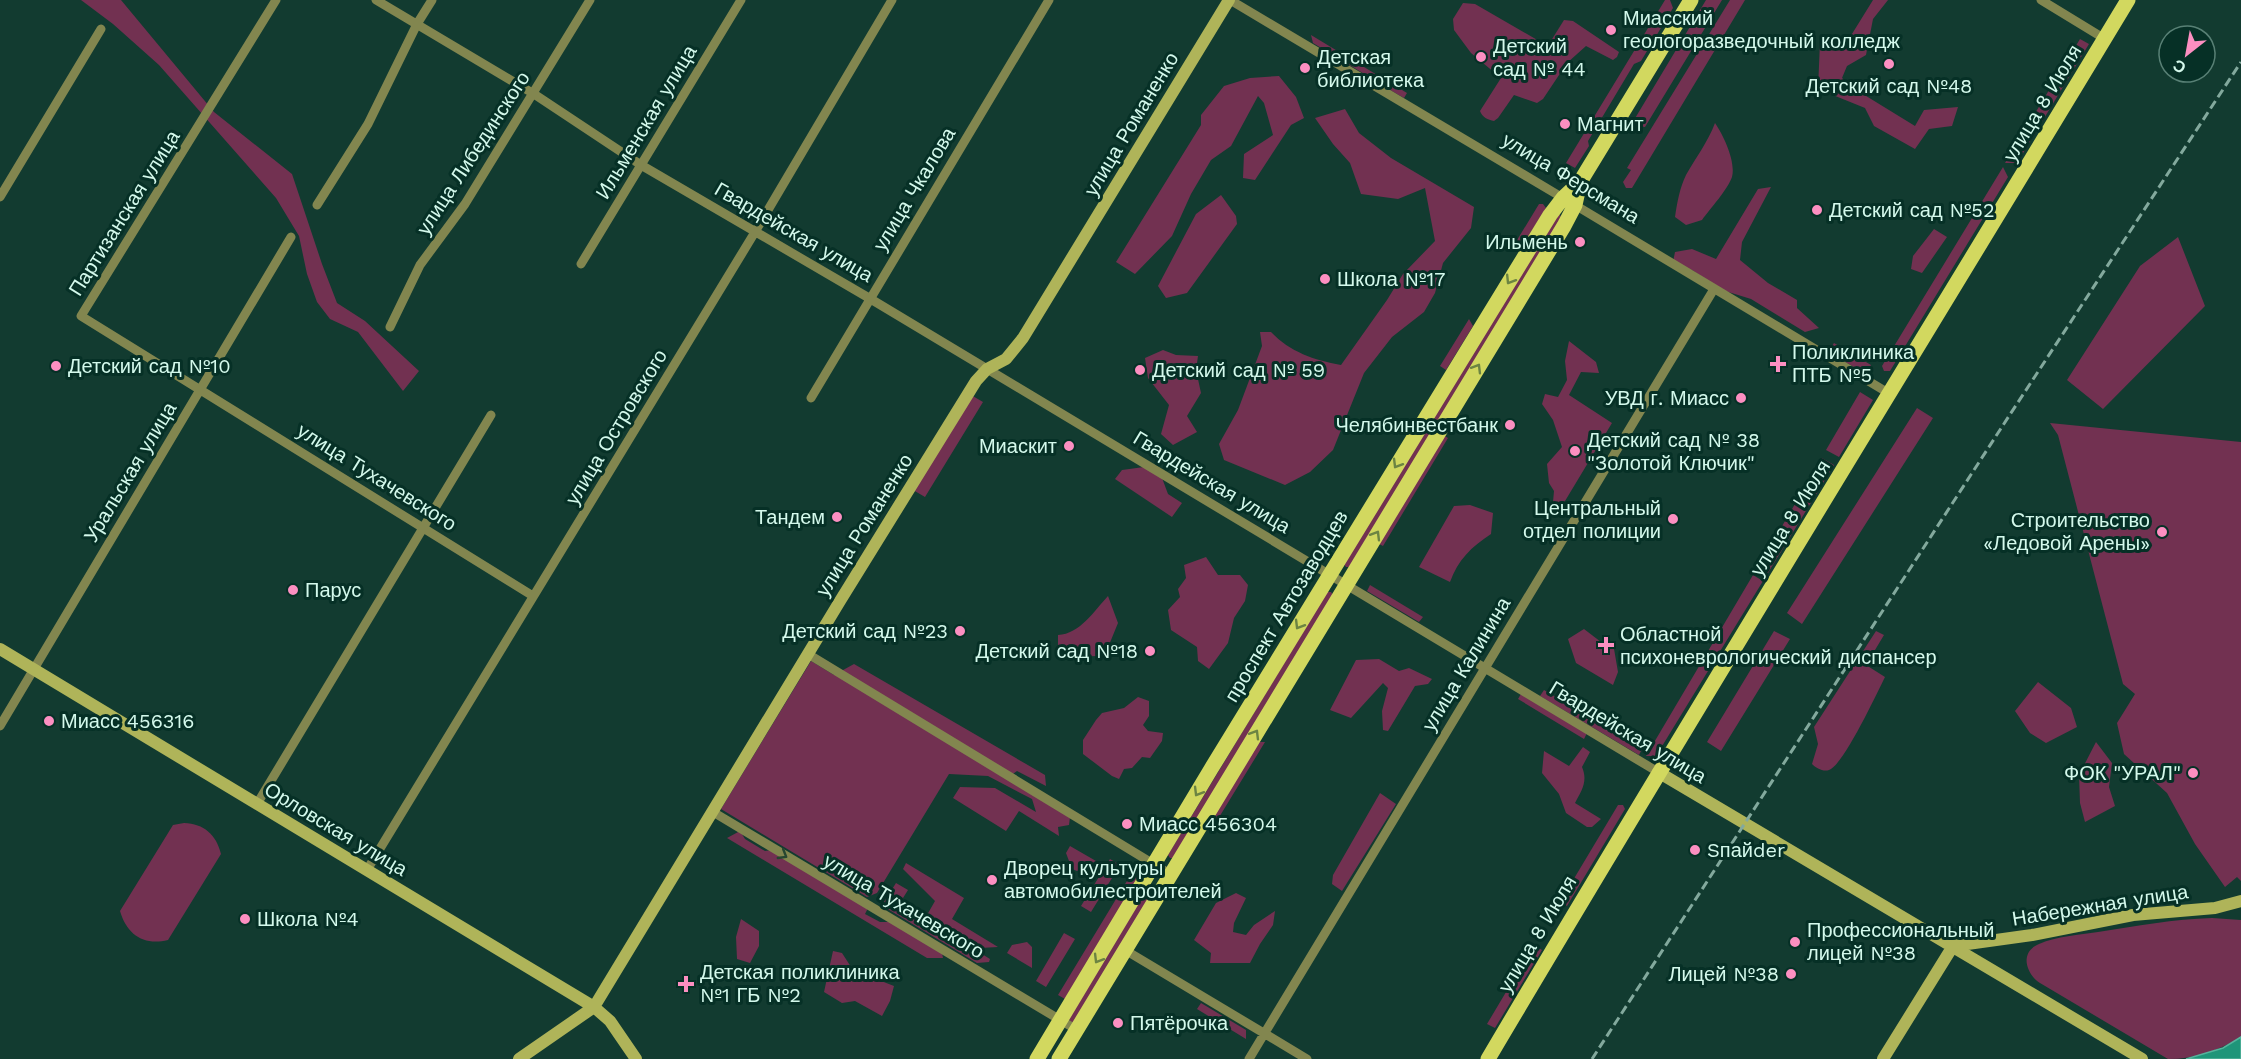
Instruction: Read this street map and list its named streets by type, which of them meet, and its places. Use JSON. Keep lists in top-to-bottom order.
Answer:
{
  "streets": {
    "main road": ["улица 8 Июля", "проспект Автозаводцев"],
    "street": [
      "Ильменская улица",
      "улица Романенко",
      "улица Либединского",
      "улица Ферсмана",
      "улица Чкалова",
      "Партизанская улица",
      "Гвардейская улица",
      "улица Островского",
      "Уральская улица",
      "улица Тухачевского",
      "улица Калинина",
      "Орловская улица",
      "Набережная улица"
    ]
  },
  "crossings": [
    ["улица 8 Июля", "улица Ферсмана"],
    ["улица 8 Июля", "Гвардейская улица"],
    ["Ильменская улица", "Гвардейская улица"],
    ["улица Романенко", "улица Ферсмана"],
    ["улица Романенко", "Гвардейская улица"],
    ["улица Романенко", "улица Тухачевского"],
    ["улица Романенко", "Орловская улица"],
    ["улица Либединского", "Гвардейская улица"],
    ["улица Ферсмана", "проспект Автозаводцев"],
    ["улица Ферсмана", "улица Калинина"],
    ["улица Чкалова", "Гвардейская улица"],
    ["Партизанская улица", "улица Тухачевского"],
    ["Гвардейская улица", "улица Островского"],
    ["Гвардейская улица", "проспект Автозаводцев"],
    ["Гвардейская улица", "улица Калинина"],
    ["Гвардейская улица", "Набережная улица"],
    ["улица Островского", "улица Тухачевского"],
    ["улица Островского", "Орловская улица"],
    ["Уральская улица", "улица Тухачевского"],
    ["Уральская улица", "Орловская улица"],
    ["улица Тухачевского", "проспект Автозаводцев"]
  ],
  "one_way": ["улица Тухачевского"],
  "places": {
    "other": [
      "Миасский геологоразведочный колледж",
      "Детский сад № 44",
      "Детский сад №48",
      "Детская библиотека",
      "Магнит",
      "Детский сад №52",
      "Ильмень",
      "Школа №17",
      "Детский сад №10",
      "Детский сад № 59",
      "УВД г. Миасс",
      "Челябинвестбанк",
      "Миаскит",
      "Детский сад № 38 \"Золотой Ключик\"",
      "Тандем",
      "Центральный отдел полиции",
      "Строительство «Ледовой Арены»",
      "Парус",
      "Детский сад №23",
      "Детский сад №18",
      "Миасс 456316",
      "ФОК \"УРАЛ\"",
      "Миасс 456304",
      "Sпайder",
      "Дворец культуры автомобилестроителей",
      "Школа №4",
      "Профессиональный лицей №38",
      "Лицей №38",
      "Пятёрочка"
    ],
    "health": ["Поликлиника ПТБ №5", "Областной психоневрологический диспансер", "Детская поликлиника №1 ГБ №2"]
  },
  "north": "bottom left"
}
